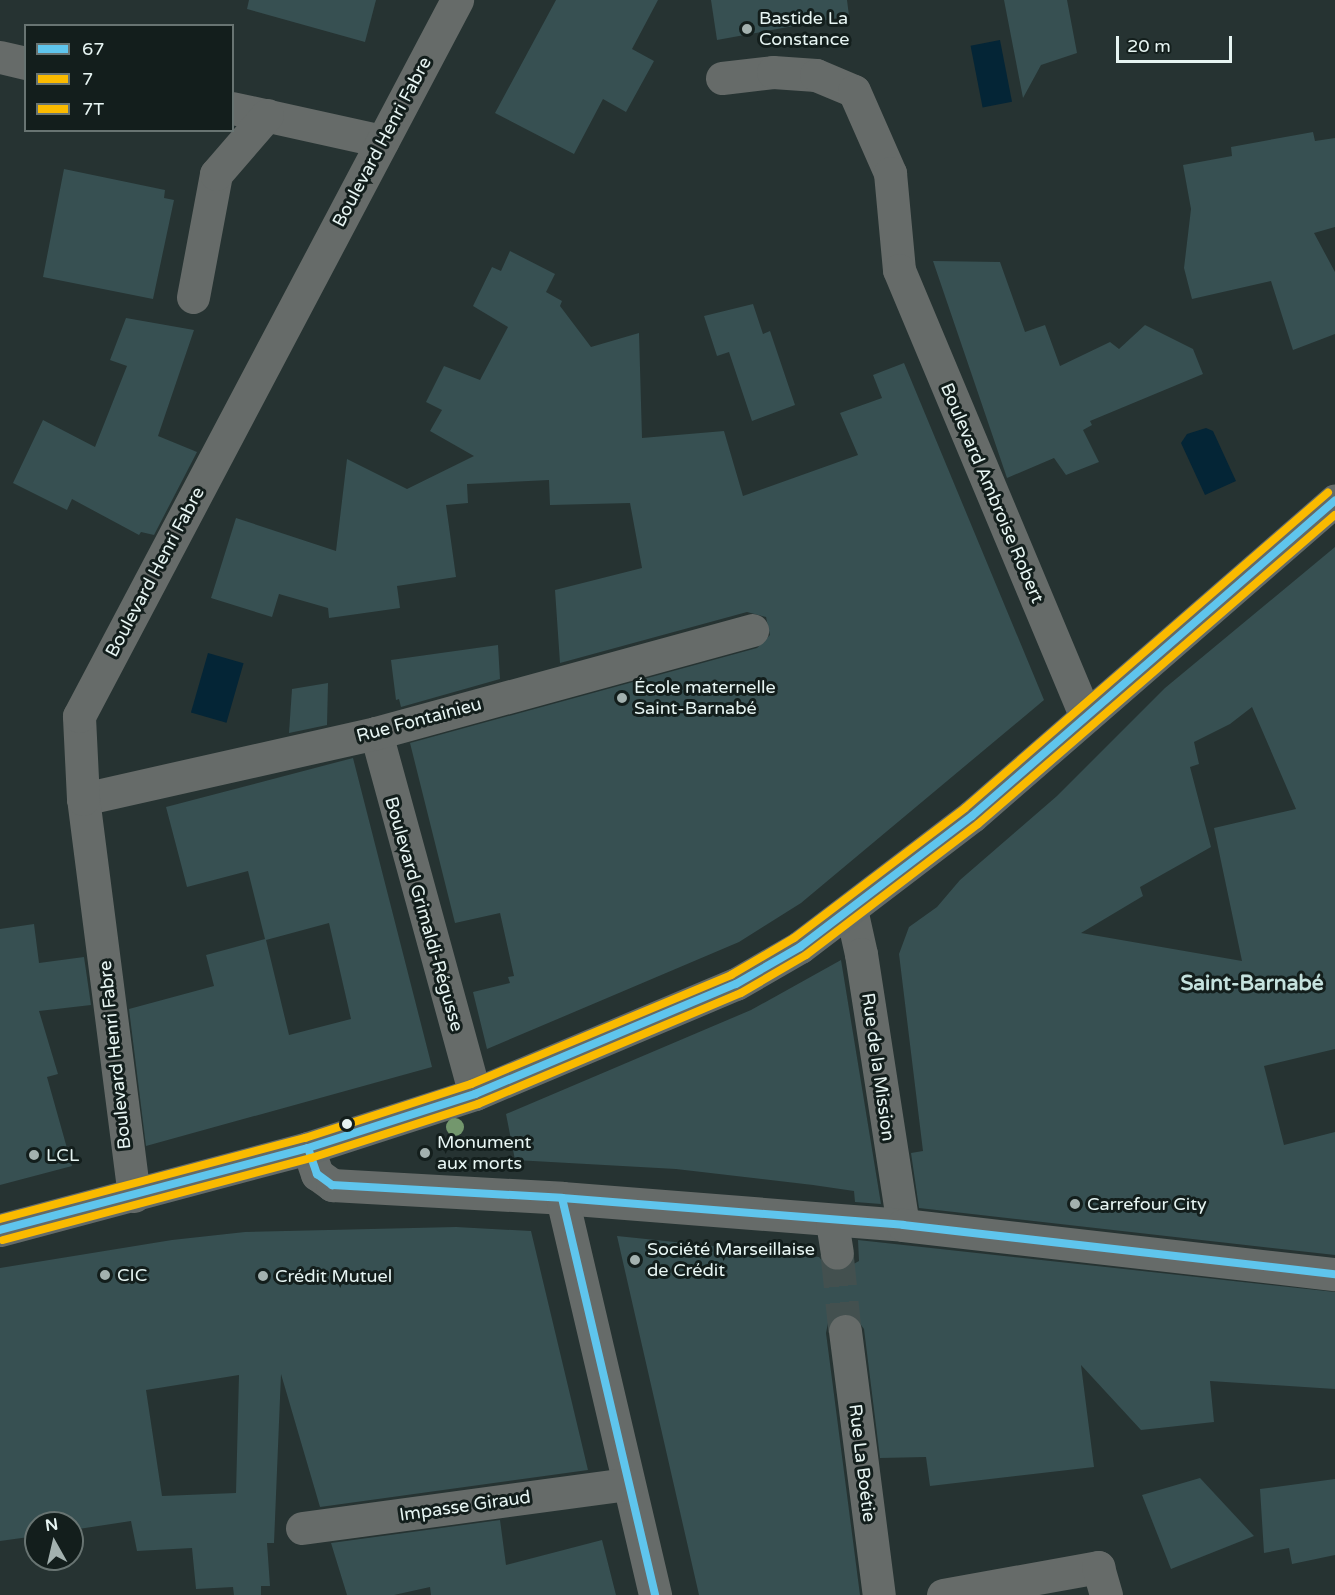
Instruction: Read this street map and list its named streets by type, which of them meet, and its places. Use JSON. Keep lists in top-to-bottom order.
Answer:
{
  "streets": {
    "street": [
      "Boulevard Henri Fabre",
      "Boulevard Ambroise Robert",
      "Rue Fontainieu",
      "Boulevard Grimaldi-Régusse",
      "Rue de la Mission",
      "Rue La Boétie",
      "Impasse Giraud"
    ]
  },
  "crossings": [
    ["Boulevard Henri Fabre", "Rue Fontainieu"],
    ["Rue Fontainieu", "Boulevard Grimaldi-Régusse"]
  ],
  "districts": ["Saint-Barnabé"],
  "places": [
    "Bastide La Constance",
    "École maternelle Saint-Barnabé",
    "Monument aux morts",
    "LCL",
    "Carrefour City",
    "Société Marseillaise de Crédit",
    "CIC",
    "Crédit Mutuel"
  ],
  "lines": ["transit line 7T", "transit line 67", "transit line 7"],
  "legend": ["67", "7", "7T"],
  "scale_bar": "20 m",
  "north": "top"
}
